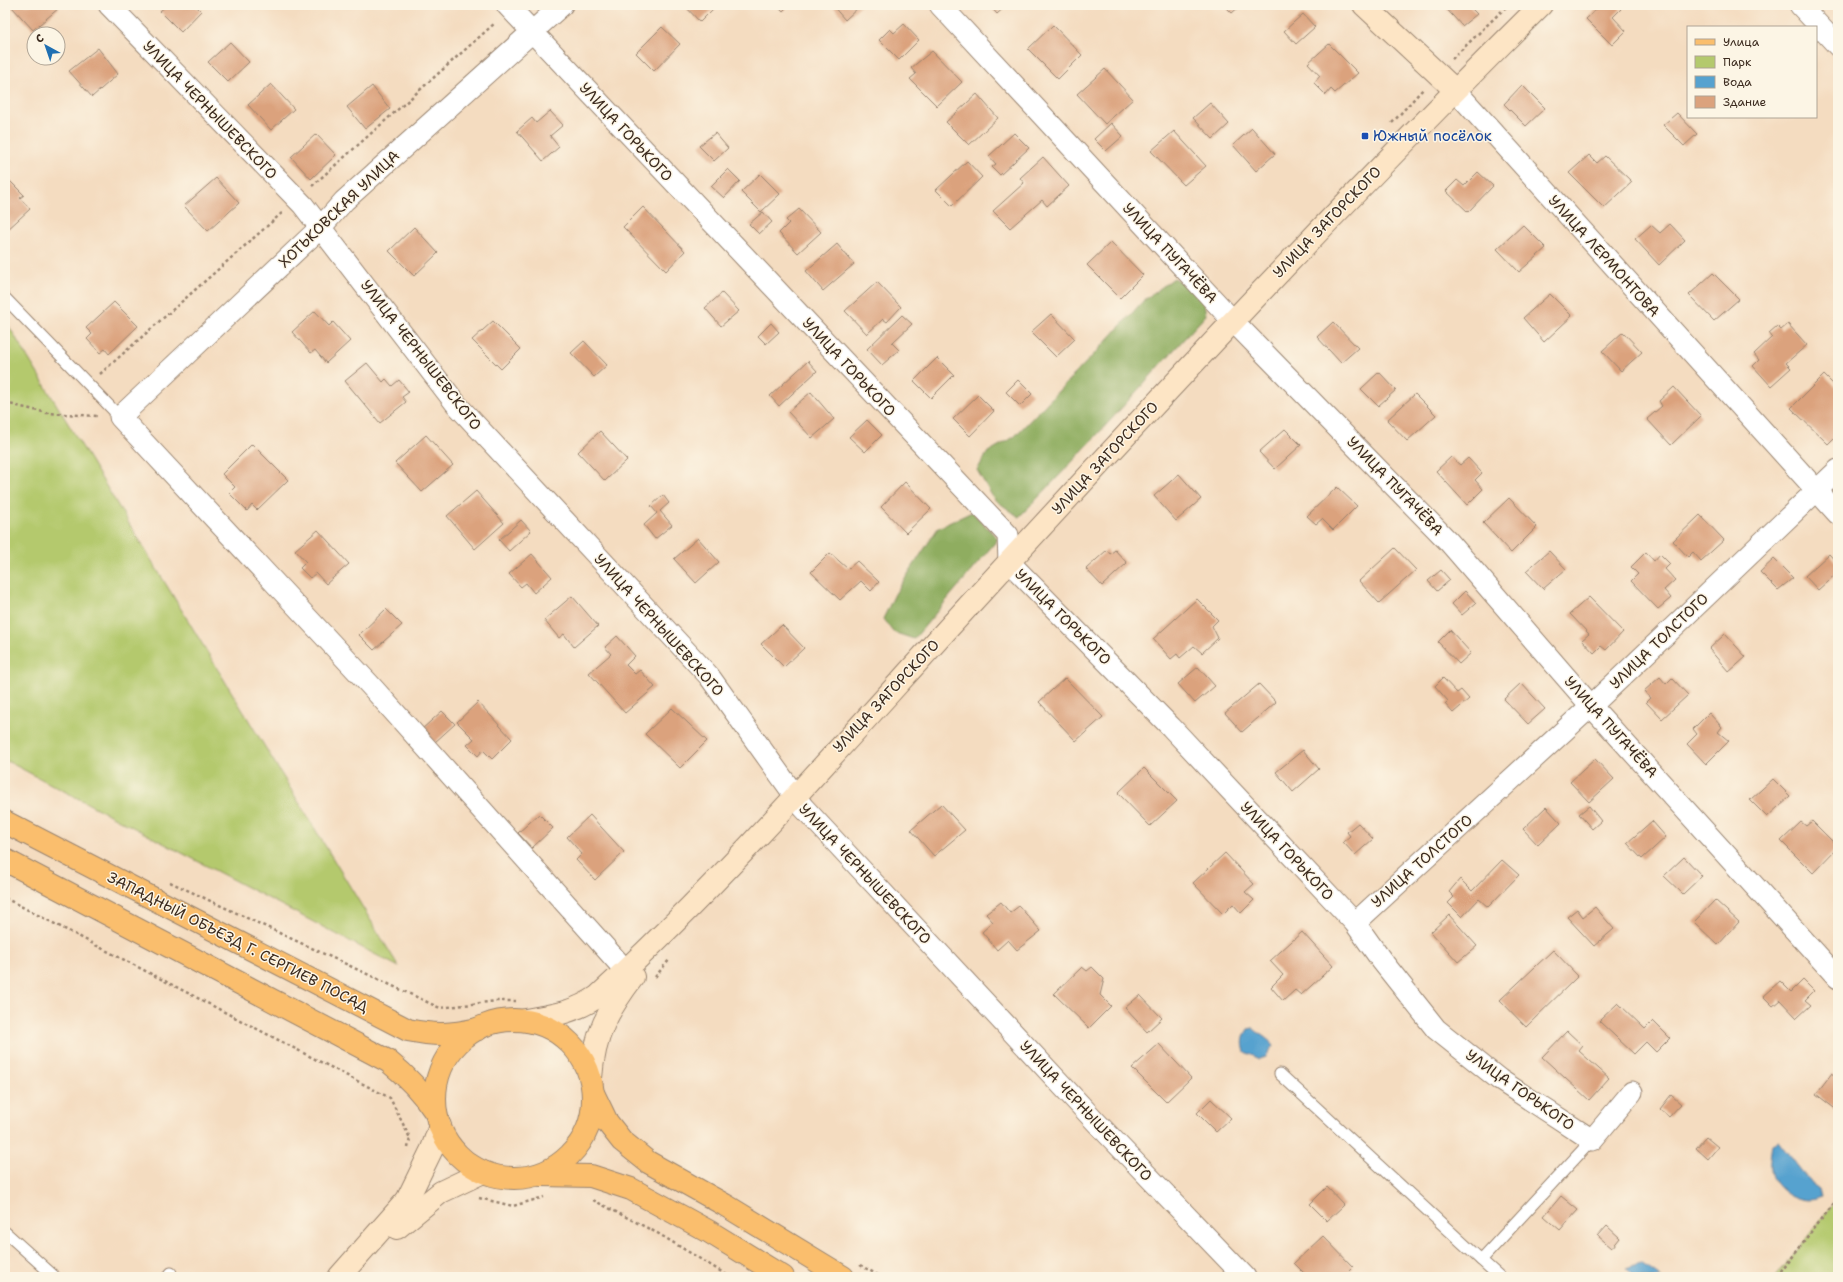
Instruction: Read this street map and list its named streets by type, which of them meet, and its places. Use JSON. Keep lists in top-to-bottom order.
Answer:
{
  "streets": {
    "main road": ["УЛИЦА ЗАГОРСКОГО", "УЛИЦА ЛЕРМОНТОВА", "ЗАПАДНЫЙ ОБЪЕЗД Г. СЕРГИЕВ ПОСАД"],
    "street": [
      "УЛИЦА ЧЕРНЫШЕВСКОГО",
      "УЛИЦА ГОРЬКОГО",
      "ХОТЬКОВСКАЯ УЛИЦА",
      "УЛИЦА ПУГАЧЁВА",
      "УЛИЦА ТОЛСТОГО"
    ]
  },
  "crossings": [
    ["УЛИЦА ЧЕРНЫШЕВСКОГО", "ХОТЬКОВСКАЯ УЛИЦА"],
    ["УЛИЦА ЧЕРНЫШЕВСКОГО", "УЛИЦА ЗАГОРСКОГО"],
    ["УЛИЦА ГОРЬКОГО", "ХОТЬКОВСКАЯ УЛИЦА"],
    ["УЛИЦА ГОРЬКОГО", "УЛИЦА ЗАГОРСКОГО"],
    ["УЛИЦА ГОРЬКОГО", "УЛИЦА ТОЛСТОГО"],
    ["УЛИЦА ЗАГОРСКОГО", "УЛИЦА ПУГАЧЁВА"],
    ["УЛИЦА ЗАГОРСКОГО", "УЛИЦА ЛЕРМОНТОВА"],
    ["УЛИЦА ПУГАЧЁВА", "УЛИЦА ТОЛСТОГО"],
    ["УЛИЦА ЛЕРМОНТОВА", "УЛИЦА ТОЛСТОГО"]
  ],
  "places": {
    "transit": ["Южный посёлок"]
  },
  "legend": [
    "Улица",
    "Парк",
    "Вода",
    "Здание"
  ],
  "north": "top left"
}
